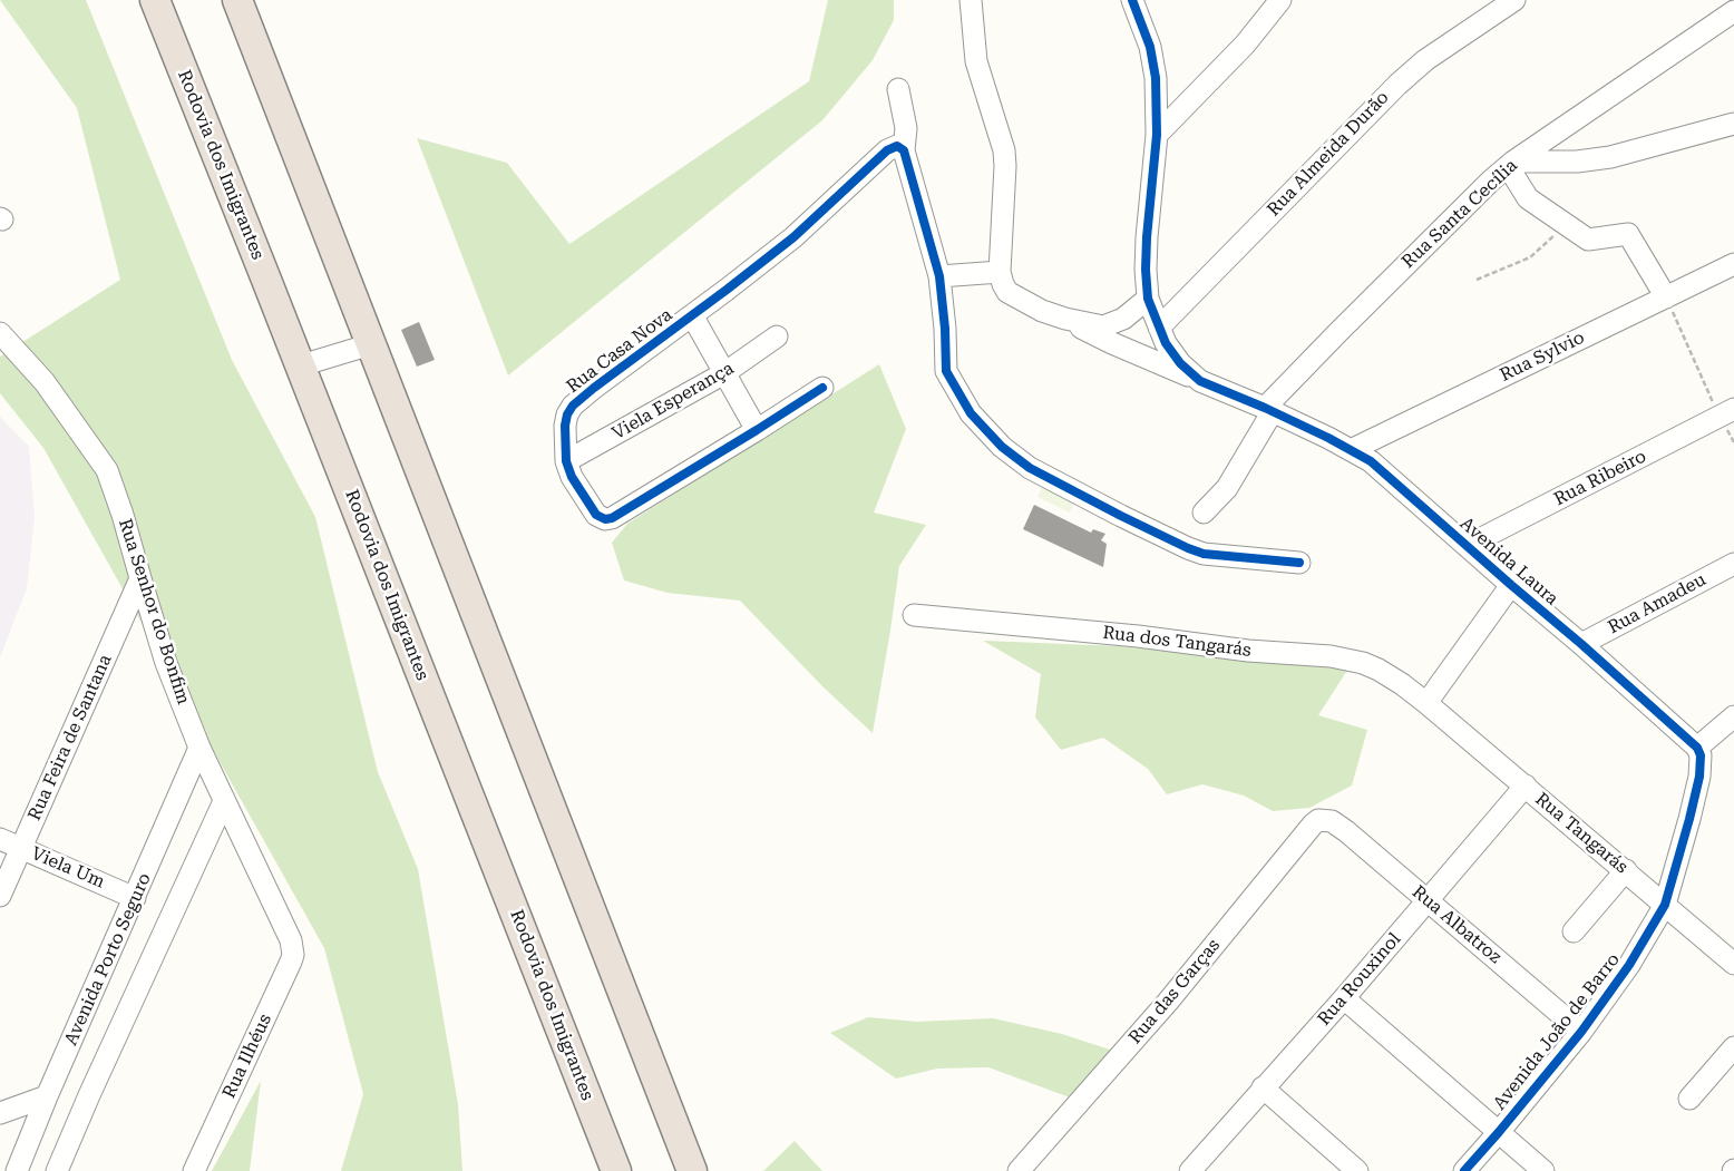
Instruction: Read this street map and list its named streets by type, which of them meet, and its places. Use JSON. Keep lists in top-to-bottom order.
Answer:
{
  "streets": {
    "highway": ["Rodovia dos Imigrantes"],
    "street": [
      "Rua Almeida Durão",
      "Rua Santa Cecília",
      "Rua Casa Nova",
      "Rua Sylvio",
      "Viela Esperança",
      "Rua Ribeiro",
      "Avenida Laura",
      "Rua Amadeu",
      "Rua Senhor do Bonfim",
      "Rua dos Tangarás",
      "Rua Feira de Santana",
      "Rua Tangarás",
      "Viela Um",
      "Rua Albatroz",
      "Avenida Porto Seguro",
      "Rua Rouxinol",
      "Rua das Garças",
      "Avenida João de Barro",
      "Rua Ilhéus"
    ]
  },
  "crossings": [
    ["Rua Almeida Durão", "Avenida Laura"],
    ["Rua Santa Cecília", "Avenida Laura"],
    ["Rua Casa Nova", "Viela Esperança"],
    ["Rua Sylvio", "Avenida Laura"],
    ["Rua Ribeiro", "Avenida Laura"],
    ["Avenida Laura", "Rua Amadeu"],
    ["Rua Senhor do Bonfim", "Rua Feira de Santana"],
    ["Rua Senhor do Bonfim", "Avenida Porto Seguro"],
    ["Rua Senhor do Bonfim", "Rua Ilhéus"],
    ["Rua dos Tangarás", "Rua Tangarás"],
    ["Rua Feira de Santana", "Viela Um"],
    ["Rua Tangarás", "Rua Rouxinol"],
    ["Rua Tangarás", "Avenida João de Barro"],
    ["Viela Um", "Avenida Porto Seguro"],
    ["Rua Albatroz", "Rua Rouxinol"],
    ["Rua Albatroz", "Rua das Garças"],
    ["Rua Albatroz", "Avenida João de Barro"]
  ]
}
